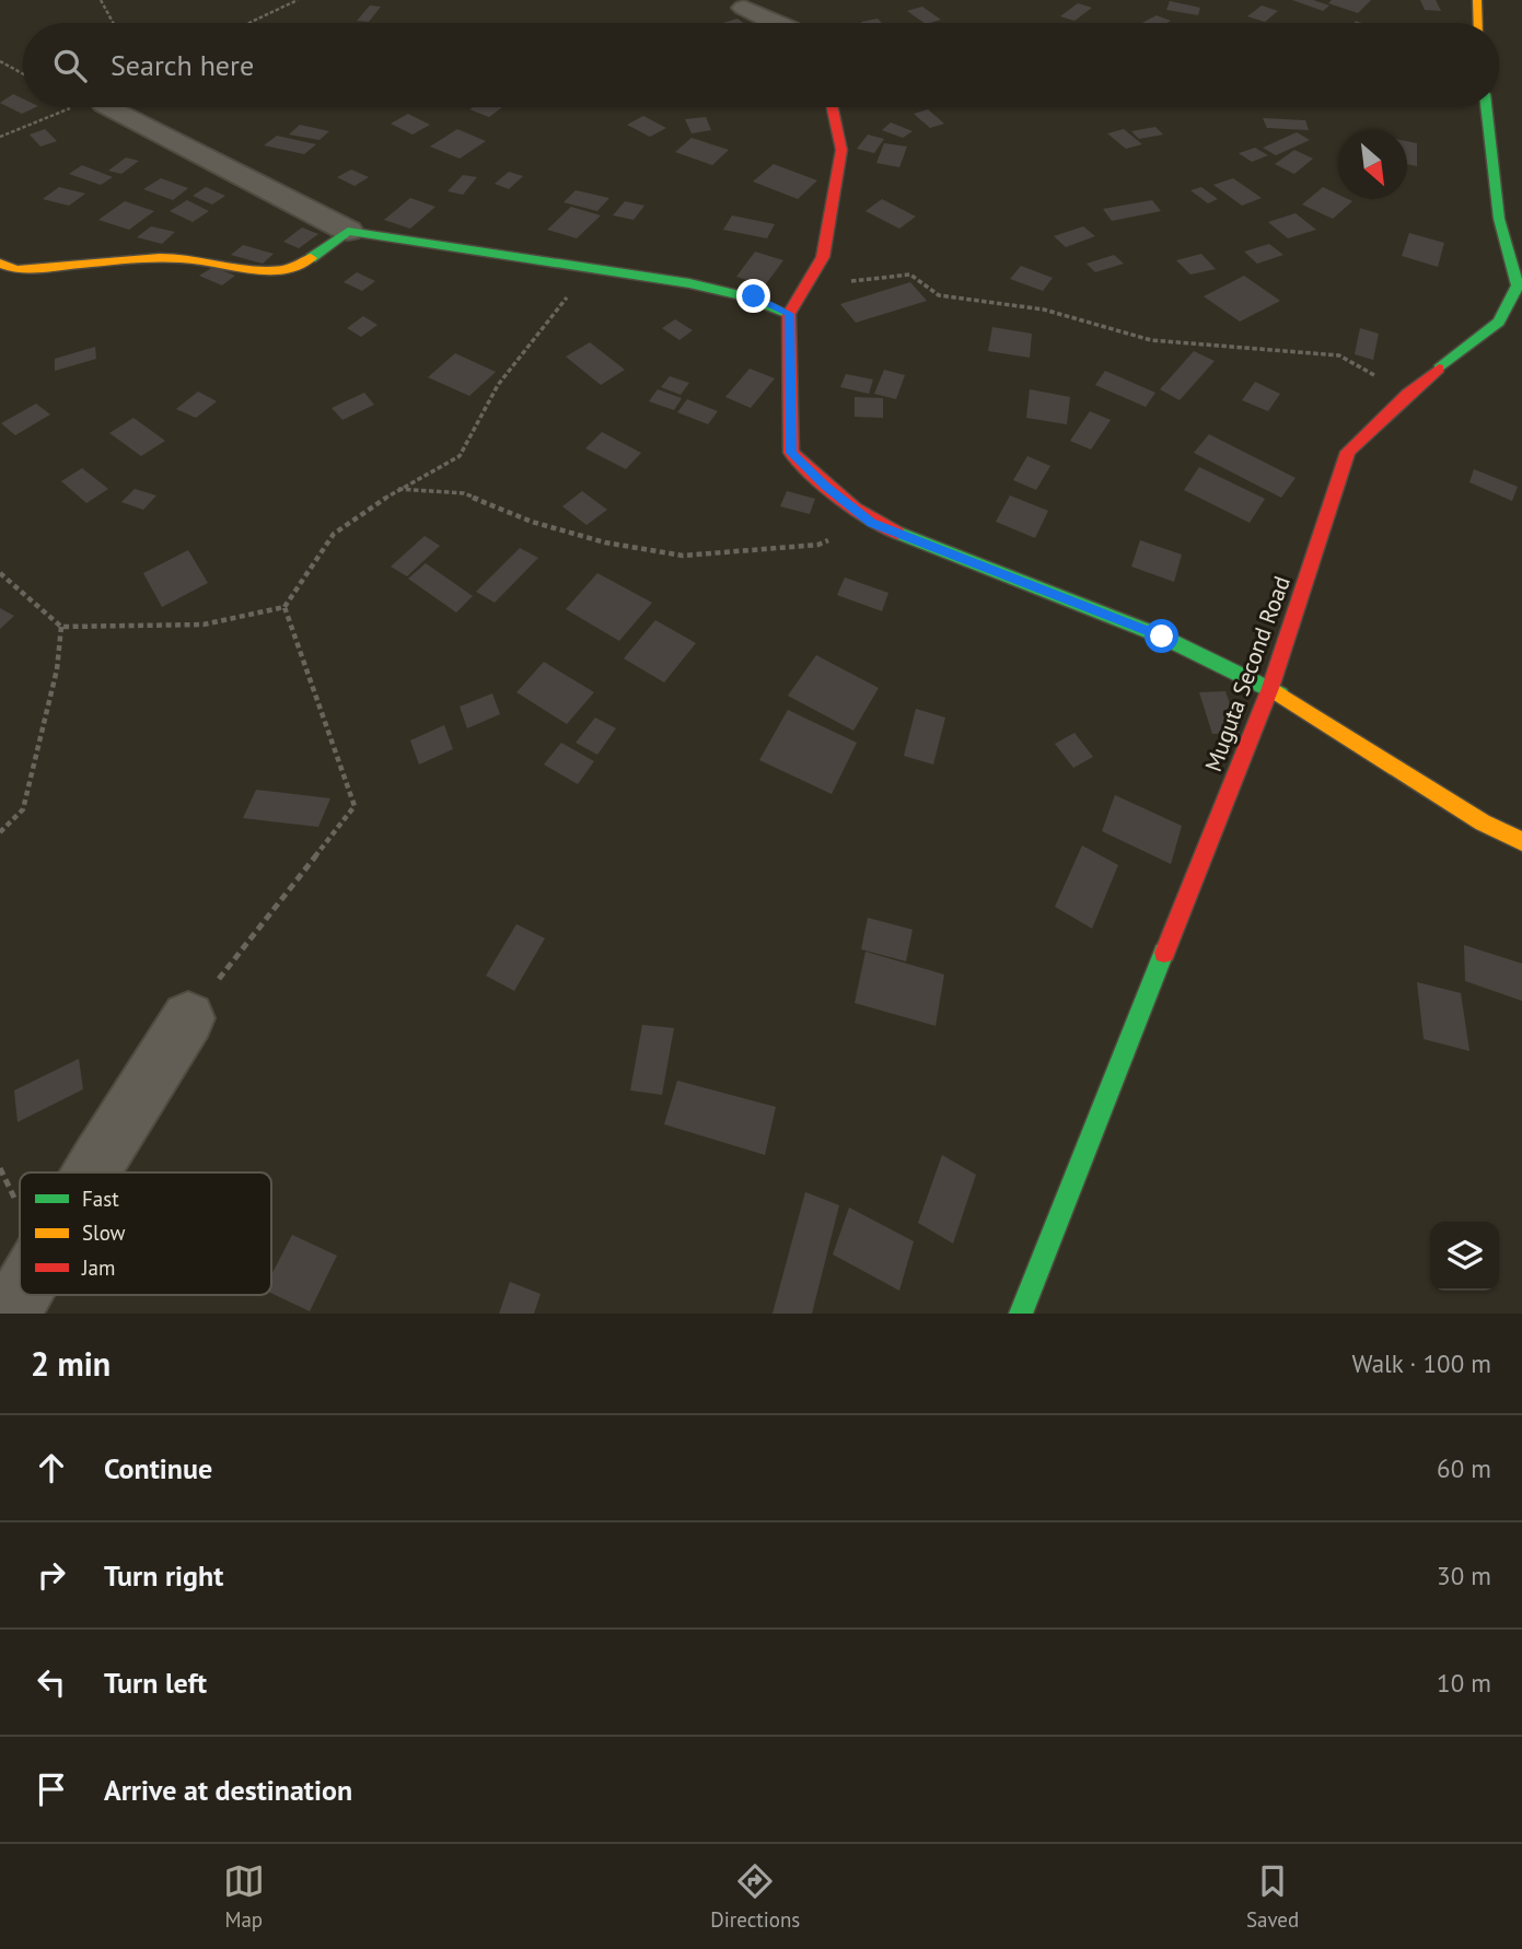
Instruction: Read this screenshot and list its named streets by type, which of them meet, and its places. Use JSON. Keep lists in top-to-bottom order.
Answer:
{
  "streets": {
    "street": ["Muguta Second Road"]
  },
  "legend": ["Fast", "Slow", "Jam"],
  "north": "bottom right",
  "page": {
    "search": "Search here",
    "heading": ["2 min", "Walk · 100 m"],
    "list": [
      ["Continue", "60 m"],
      ["Turn right", "30 m"],
      ["Turn left", "10 m"],
      "Arrive at destination"
    ],
    "nav": ["Map", "Directions", "Saved"]
  }
}
